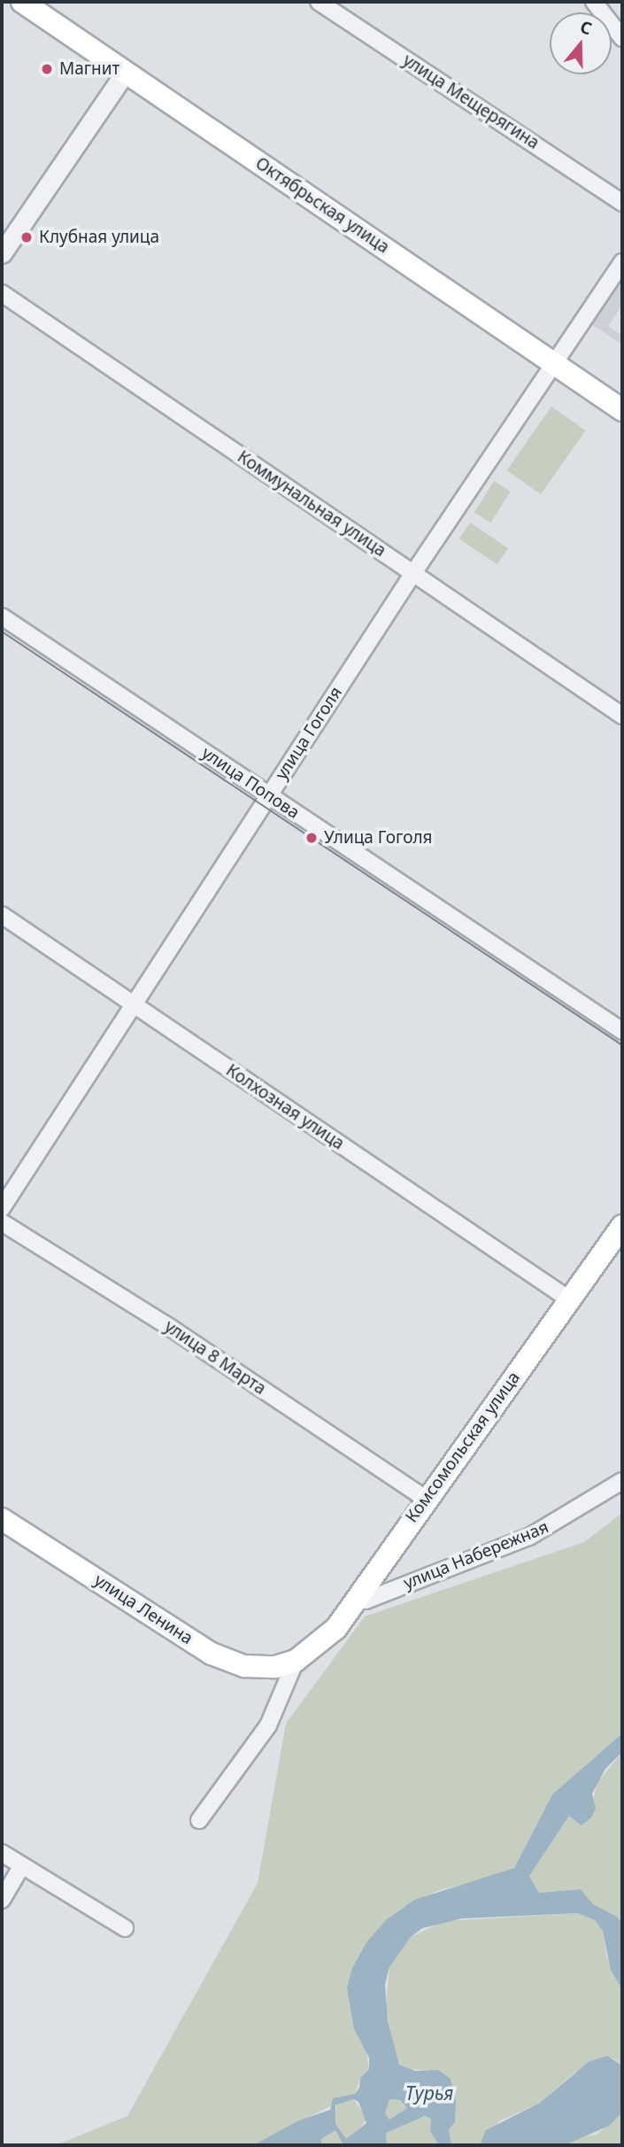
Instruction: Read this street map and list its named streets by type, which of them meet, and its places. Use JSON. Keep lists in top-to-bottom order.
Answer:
{
  "streets": {
    "main road": ["Октябрьская улица", "Комсомольская улица", "улица Ленина"],
    "street": [
      "улица Мещерягина",
      "Коммунальная улица",
      "улица Гоголя",
      "улица Попова",
      "Колхозная улица",
      "улица 8 Марта",
      "улица Набережная"
    ]
  },
  "crossings": [
    ["Октябрьская улица", "улица Гоголя"],
    ["Коммунальная улица", "улица Гоголя"],
    ["улица Гоголя", "улица Попова"],
    ["улица Гоголя", "Колхозная улица"],
    ["Колхозная улица", "Комсомольская улица"],
    ["улица 8 Марта", "Комсомольская улица"],
    ["Комсомольская улица", "улица Набережная"],
    ["Комсомольская улица", "улица Ленина"]
  ],
  "water": ["Турья"],
  "places": ["Магнит", "Клубная улица", "Улица Гоголя"],
  "north": "top"
}
